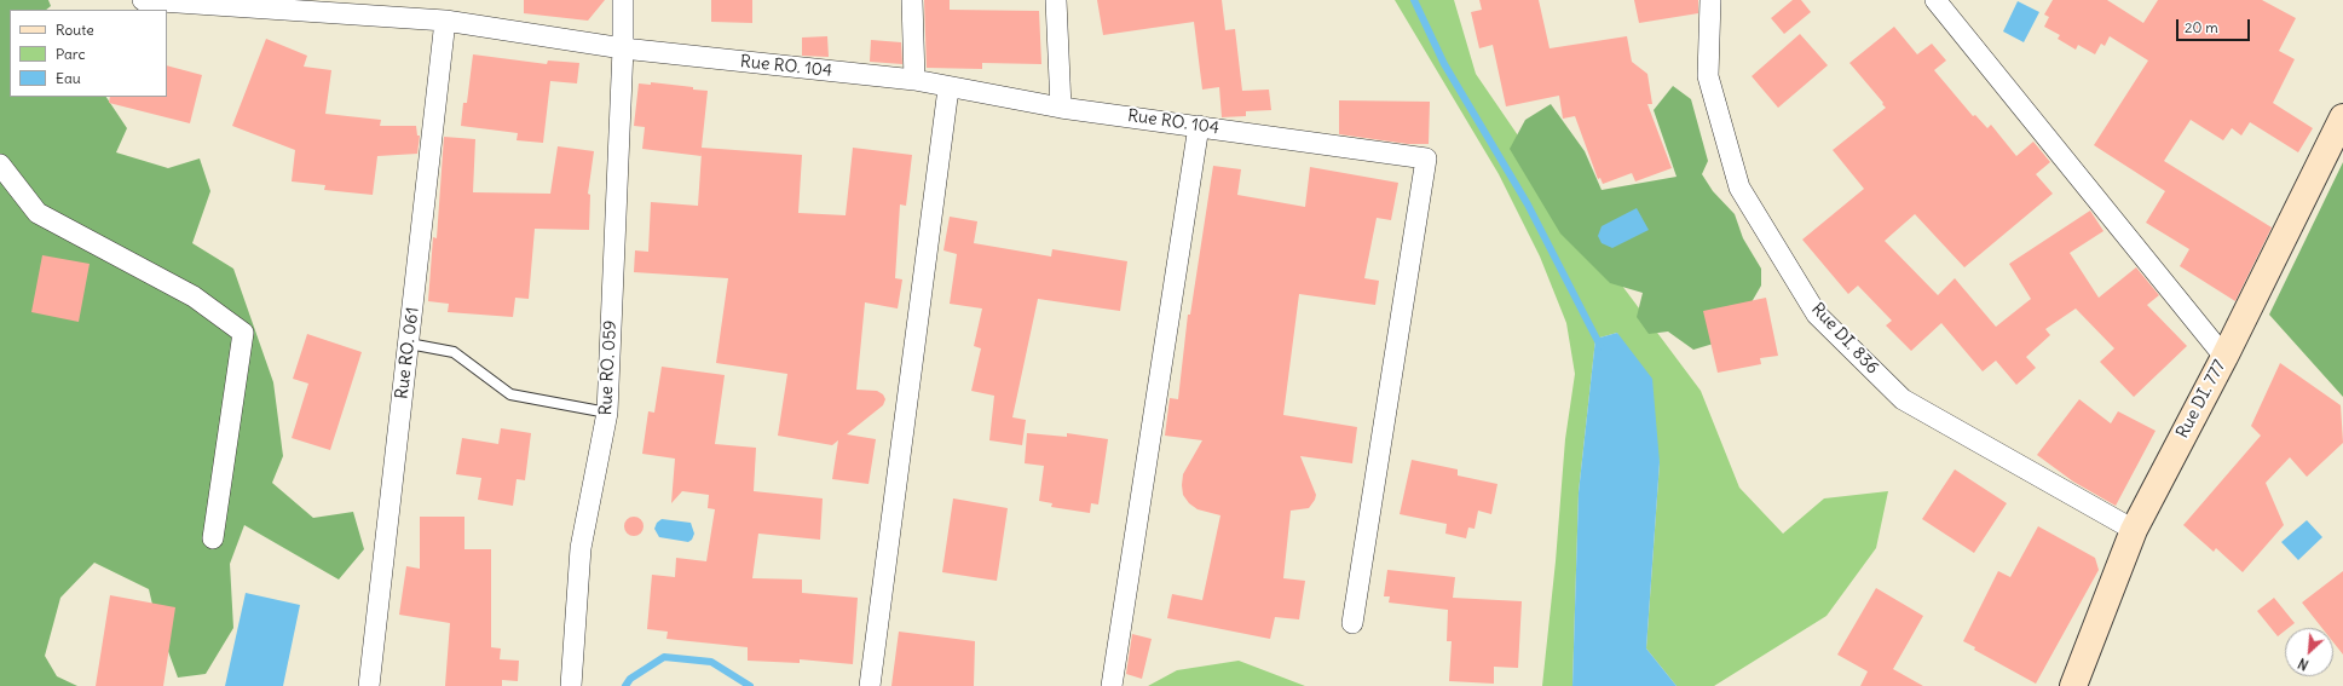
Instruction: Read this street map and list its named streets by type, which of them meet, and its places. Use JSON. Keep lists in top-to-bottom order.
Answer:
{
  "streets": {
    "street": [
      "Rue RO. 104",
      "Rue DI. 836",
      "Rue RO. 061",
      "Rue RO. 059",
      "Rue DI. 777"
    ]
  },
  "crossings": [
    ["Rue RO. 104", "Rue RO. 061"],
    ["Rue RO. 104", "Rue RO. 059"],
    ["Rue DI. 836", "Rue DI. 777"]
  ],
  "legend": ["Route", "Parc", "Eau"],
  "scale_bar": "20 m",
  "north": "bottom left"
}
